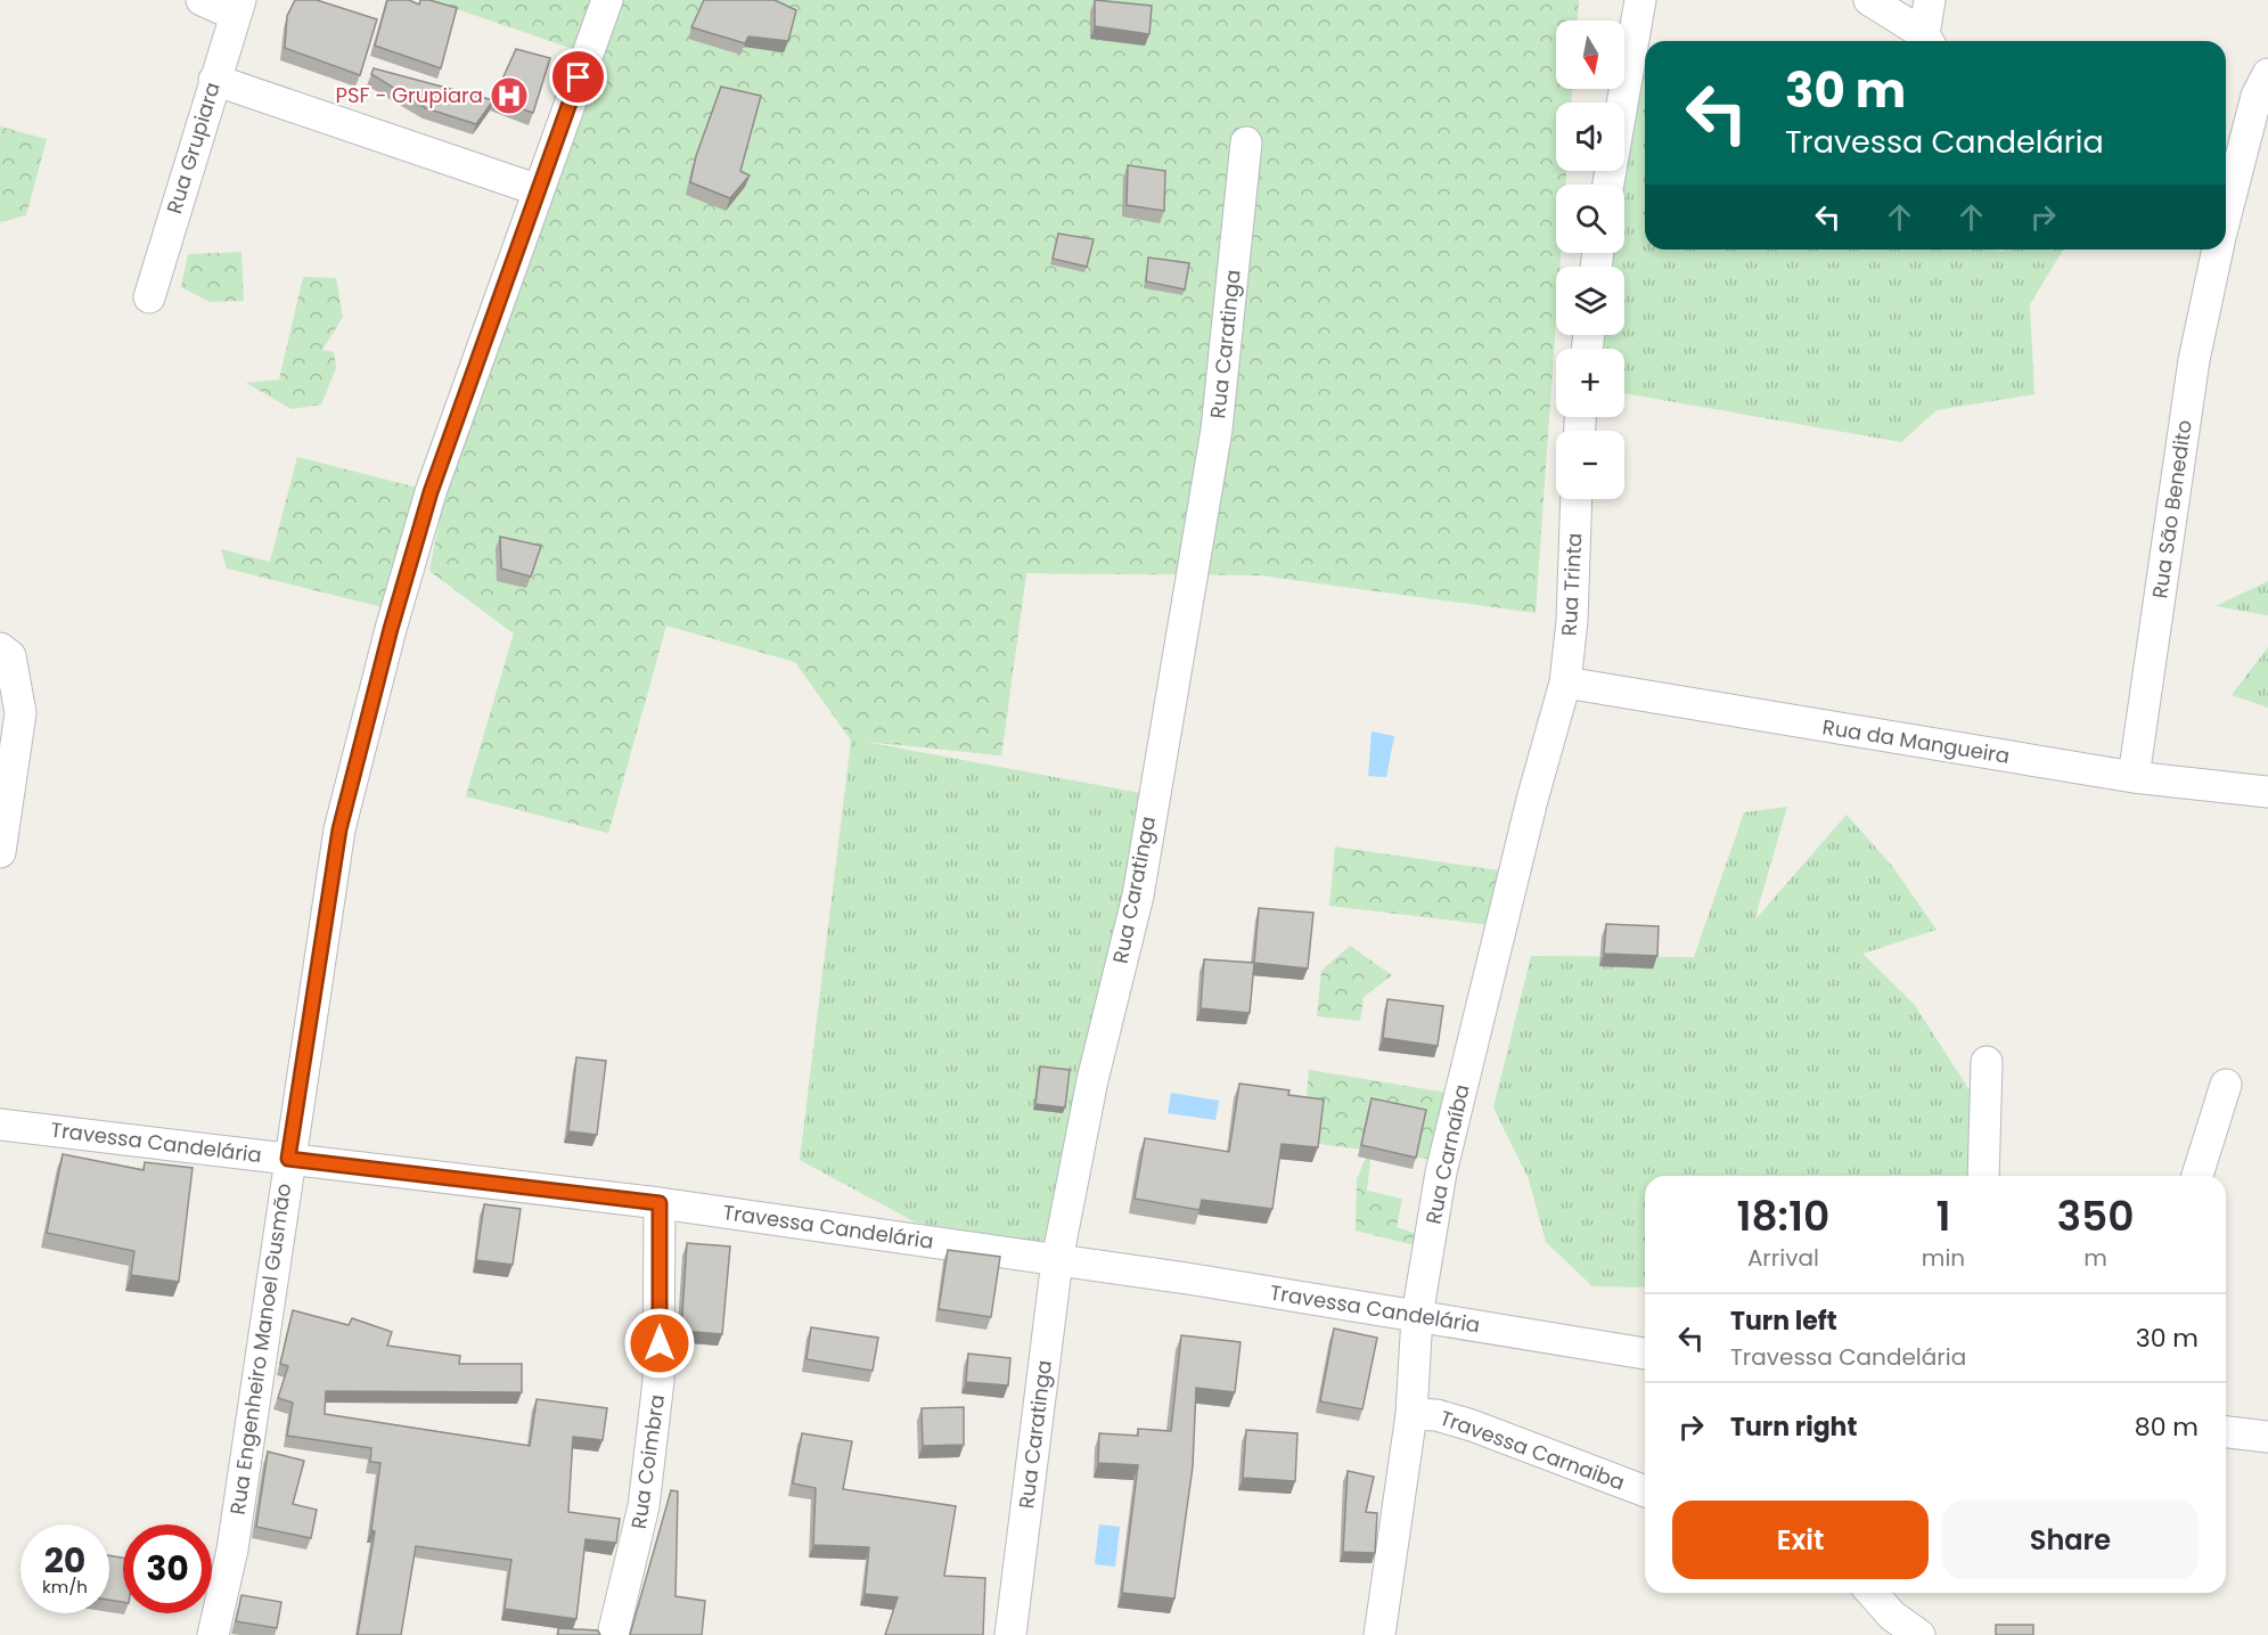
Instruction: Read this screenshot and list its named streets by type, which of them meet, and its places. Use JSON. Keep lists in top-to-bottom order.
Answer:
{
  "streets": {
    "street": [
      "Rua Grupiara",
      "Rua Caratinga",
      "Rua São Benedito",
      "Rua Trinta",
      "Rua da Mangueira",
      "Travessa Candelária",
      "Rua Carnaíba",
      "Rua Engenheiro Manoel Gusmão",
      "Travessa Carnaiba",
      "Rua Coimbra"
    ]
  },
  "crossings": [
    ["Rua Caratinga", "Travessa Candelária"],
    ["Rua São Benedito", "Rua da Mangueira"],
    ["Rua Trinta", "Rua da Mangueira"],
    ["Rua Trinta", "Rua Carnaíba"],
    ["Rua da Mangueira", "Rua Carnaíba"],
    ["Travessa Candelária", "Rua Carnaíba"],
    ["Travessa Candelária", "Rua Engenheiro Manoel Gusmão"],
    ["Travessa Candelária", "Rua Coimbra"],
    ["Rua Carnaíba", "Travessa Carnaiba"]
  ],
  "places": {
    "hospital": ["PSF - Grupiara"]
  },
  "north": "bottom",
  "page": {
    "map_buttons": ["+", "−"],
    "turn": ["30 m", "Travessa Candelária"],
    "eta": [
      "18:10",
      "Arrival",
      "1",
      "min",
      "350",
      "m"
    ],
    "list": [
      {
        "name": "Turn left",
        "note": "Travessa Candelária",
        "value": "30 m"
      },
      {
        "name": "Turn right",
        "value": "80 m"
      }
    ],
    "buttons": ["Exit", "Share"],
    "speed": "20 km/h",
    "limit": "30"
  }
}
